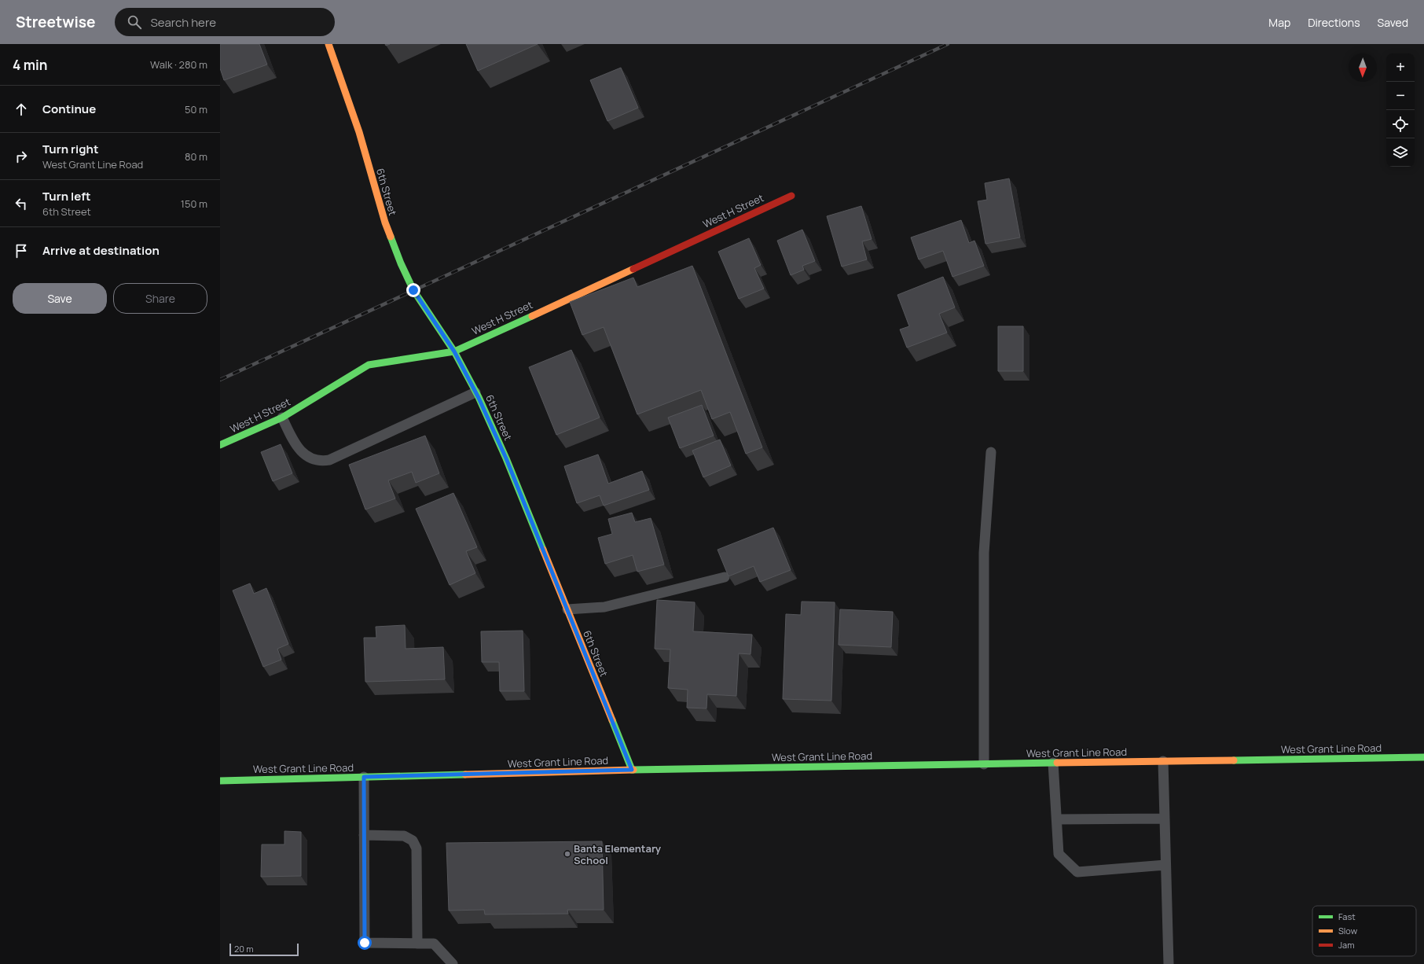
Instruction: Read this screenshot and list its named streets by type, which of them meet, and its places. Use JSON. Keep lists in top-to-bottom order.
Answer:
{
  "streets": {
    "street": ["6th Street", "West H Street", "West Grant Line Road"]
  },
  "crossings": [
    ["6th Street", "West H Street"],
    ["6th Street", "West Grant Line Road"]
  ],
  "places": ["Banta Elementary School"],
  "legend": ["Fast", "Slow", "Jam"],
  "scale_bar": "20 m",
  "north": "bottom",
  "page": {
    "header": "Streetwise",
    "search": "Search here",
    "nav": ["Map", "Directions", "Saved"],
    "heading": ["4 min", "Walk · 280 m"],
    "map_buttons": ["+", "−"],
    "list": [
      ["Continue", "50 m"],
      ["Turn right", "West Grant Line Road", "80 m"],
      ["Turn left", "6th Street", "150 m"],
      "Arrive at destination"
    ],
    "buttons": ["Save", "Share"],
    "scale": "20 m"
  }
}
